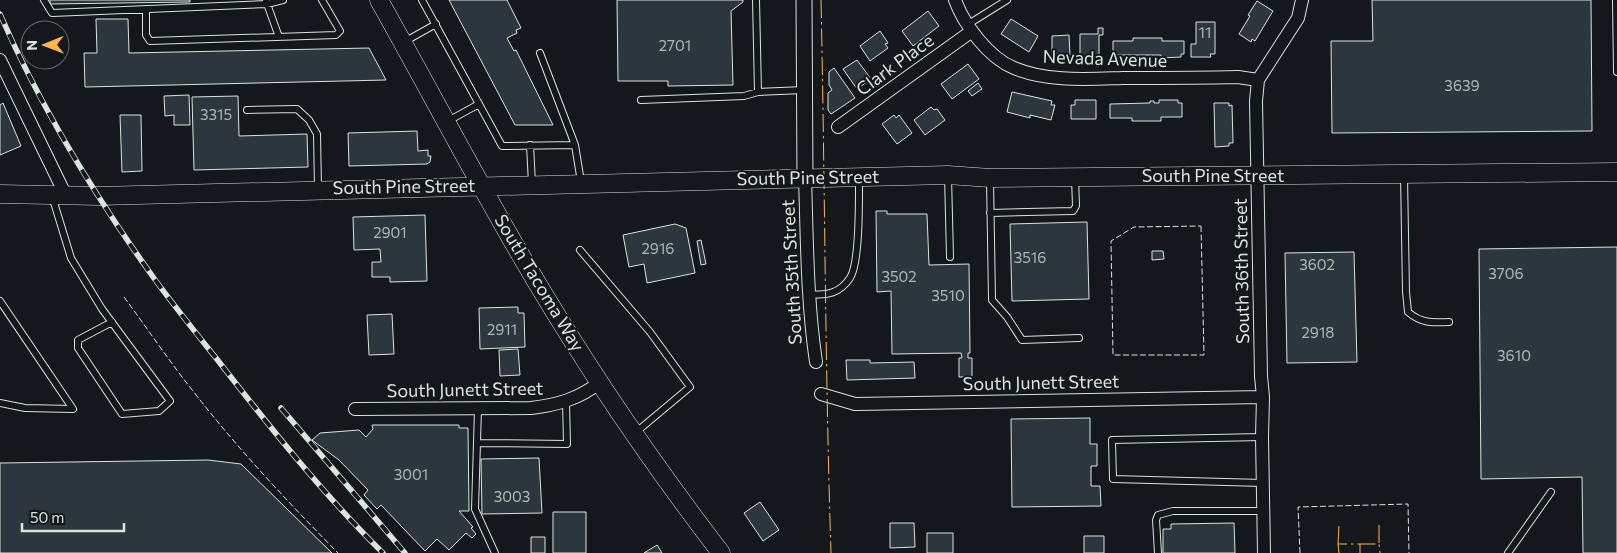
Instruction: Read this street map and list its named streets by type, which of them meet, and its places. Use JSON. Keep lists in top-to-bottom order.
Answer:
{
  "streets": {
    "main road": ["South Pine Street", "South Tacoma Way"],
    "street": [
      "Nevada Avenue",
      "Clark Place",
      "South 36th Street",
      "South 35th Street",
      "South Junett Street"
    ]
  },
  "crossings": [
    ["Nevada Avenue", "Clark Place"],
    ["Nevada Avenue", "South 36th Street"],
    ["South Pine Street", "South 36th Street"],
    ["South Pine Street", "South 35th Street"],
    ["South Pine Street", "South Tacoma Way"],
    ["South 36th Street", "South Junett Street"],
    ["South Tacoma Way", "South Junett Street"]
  ],
  "house_numbers": [
    "11",
    "2701",
    "3639",
    "3315",
    "2901",
    "2916",
    "3516",
    "3602",
    "3706",
    "3502",
    "3510",
    "2911",
    "2918",
    "3610",
    "3001",
    "3003"
  ],
  "scale_bar": "50 m",
  "north": "left"
}
